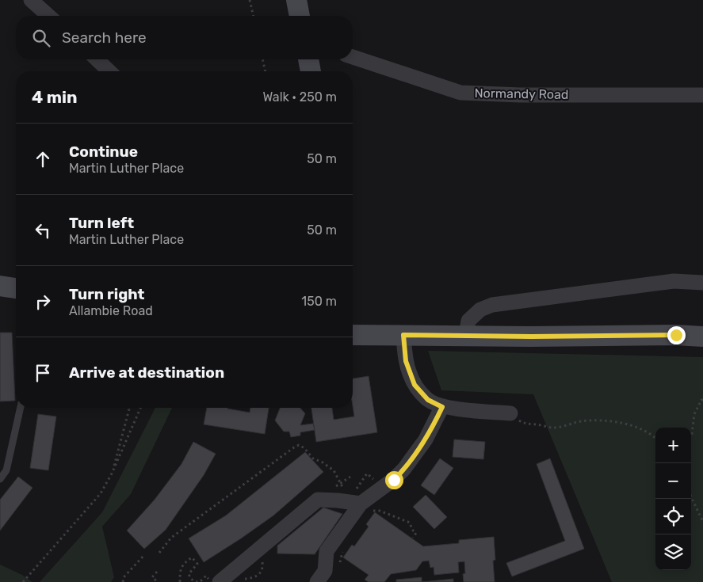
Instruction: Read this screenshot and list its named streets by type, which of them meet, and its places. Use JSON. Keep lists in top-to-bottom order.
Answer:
{
  "streets": {
    "street": ["Normandy Road"]
  },
  "page": {
    "search": "Search here",
    "heading": ["4 min", "Walk · 250 m"],
    "list": [
      ["Continue", "Martin Luther Place", "50 m"],
      ["Turn left", "Martin Luther Place", "50 m"],
      ["Turn right", "Allambie Road", "150 m"],
      "Arrive at destination"
    ],
    "map_buttons": ["+", "−"]
  }
}
